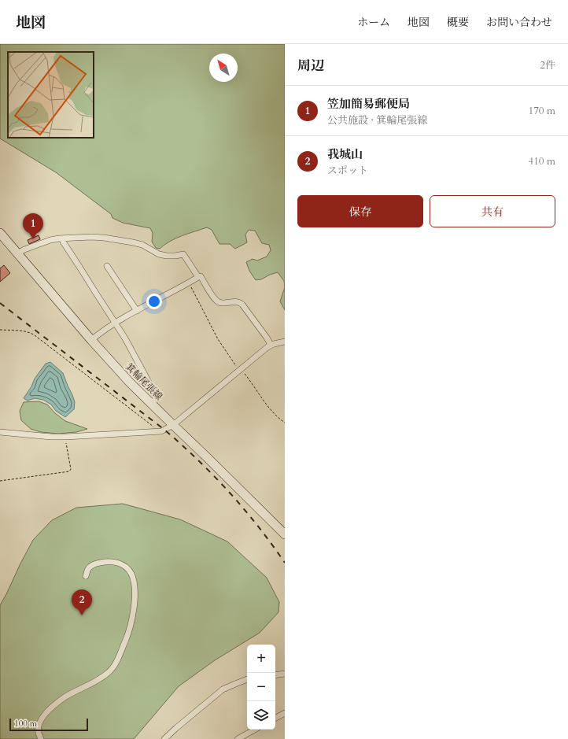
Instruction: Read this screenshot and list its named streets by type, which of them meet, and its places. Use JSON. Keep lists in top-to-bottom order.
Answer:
{
  "streets": {
    "main road": ["箕輪尾張線"]
  },
  "scale_bar": "100 m",
  "north": "top left",
  "page": {
    "header": "地図",
    "nav": [
      "ホーム",
      "地図",
      "概要",
      "お問い合わせ"
    ],
    "heading": ["周辺", "2件"],
    "list": [
      {
        "mark": "1",
        "name": "笠加簡易郵便局",
        "note": "公共施設 · 箕輪尾張線",
        "value": "170 m"
      },
      {
        "mark": "2",
        "name": "我城山",
        "note": "スポット",
        "value": "410 m"
      }
    ],
    "buttons": ["保存", "共有"],
    "pins": ["1", "2"],
    "map_buttons": ["+", "−"],
    "scale": "100 m"
  }
}
